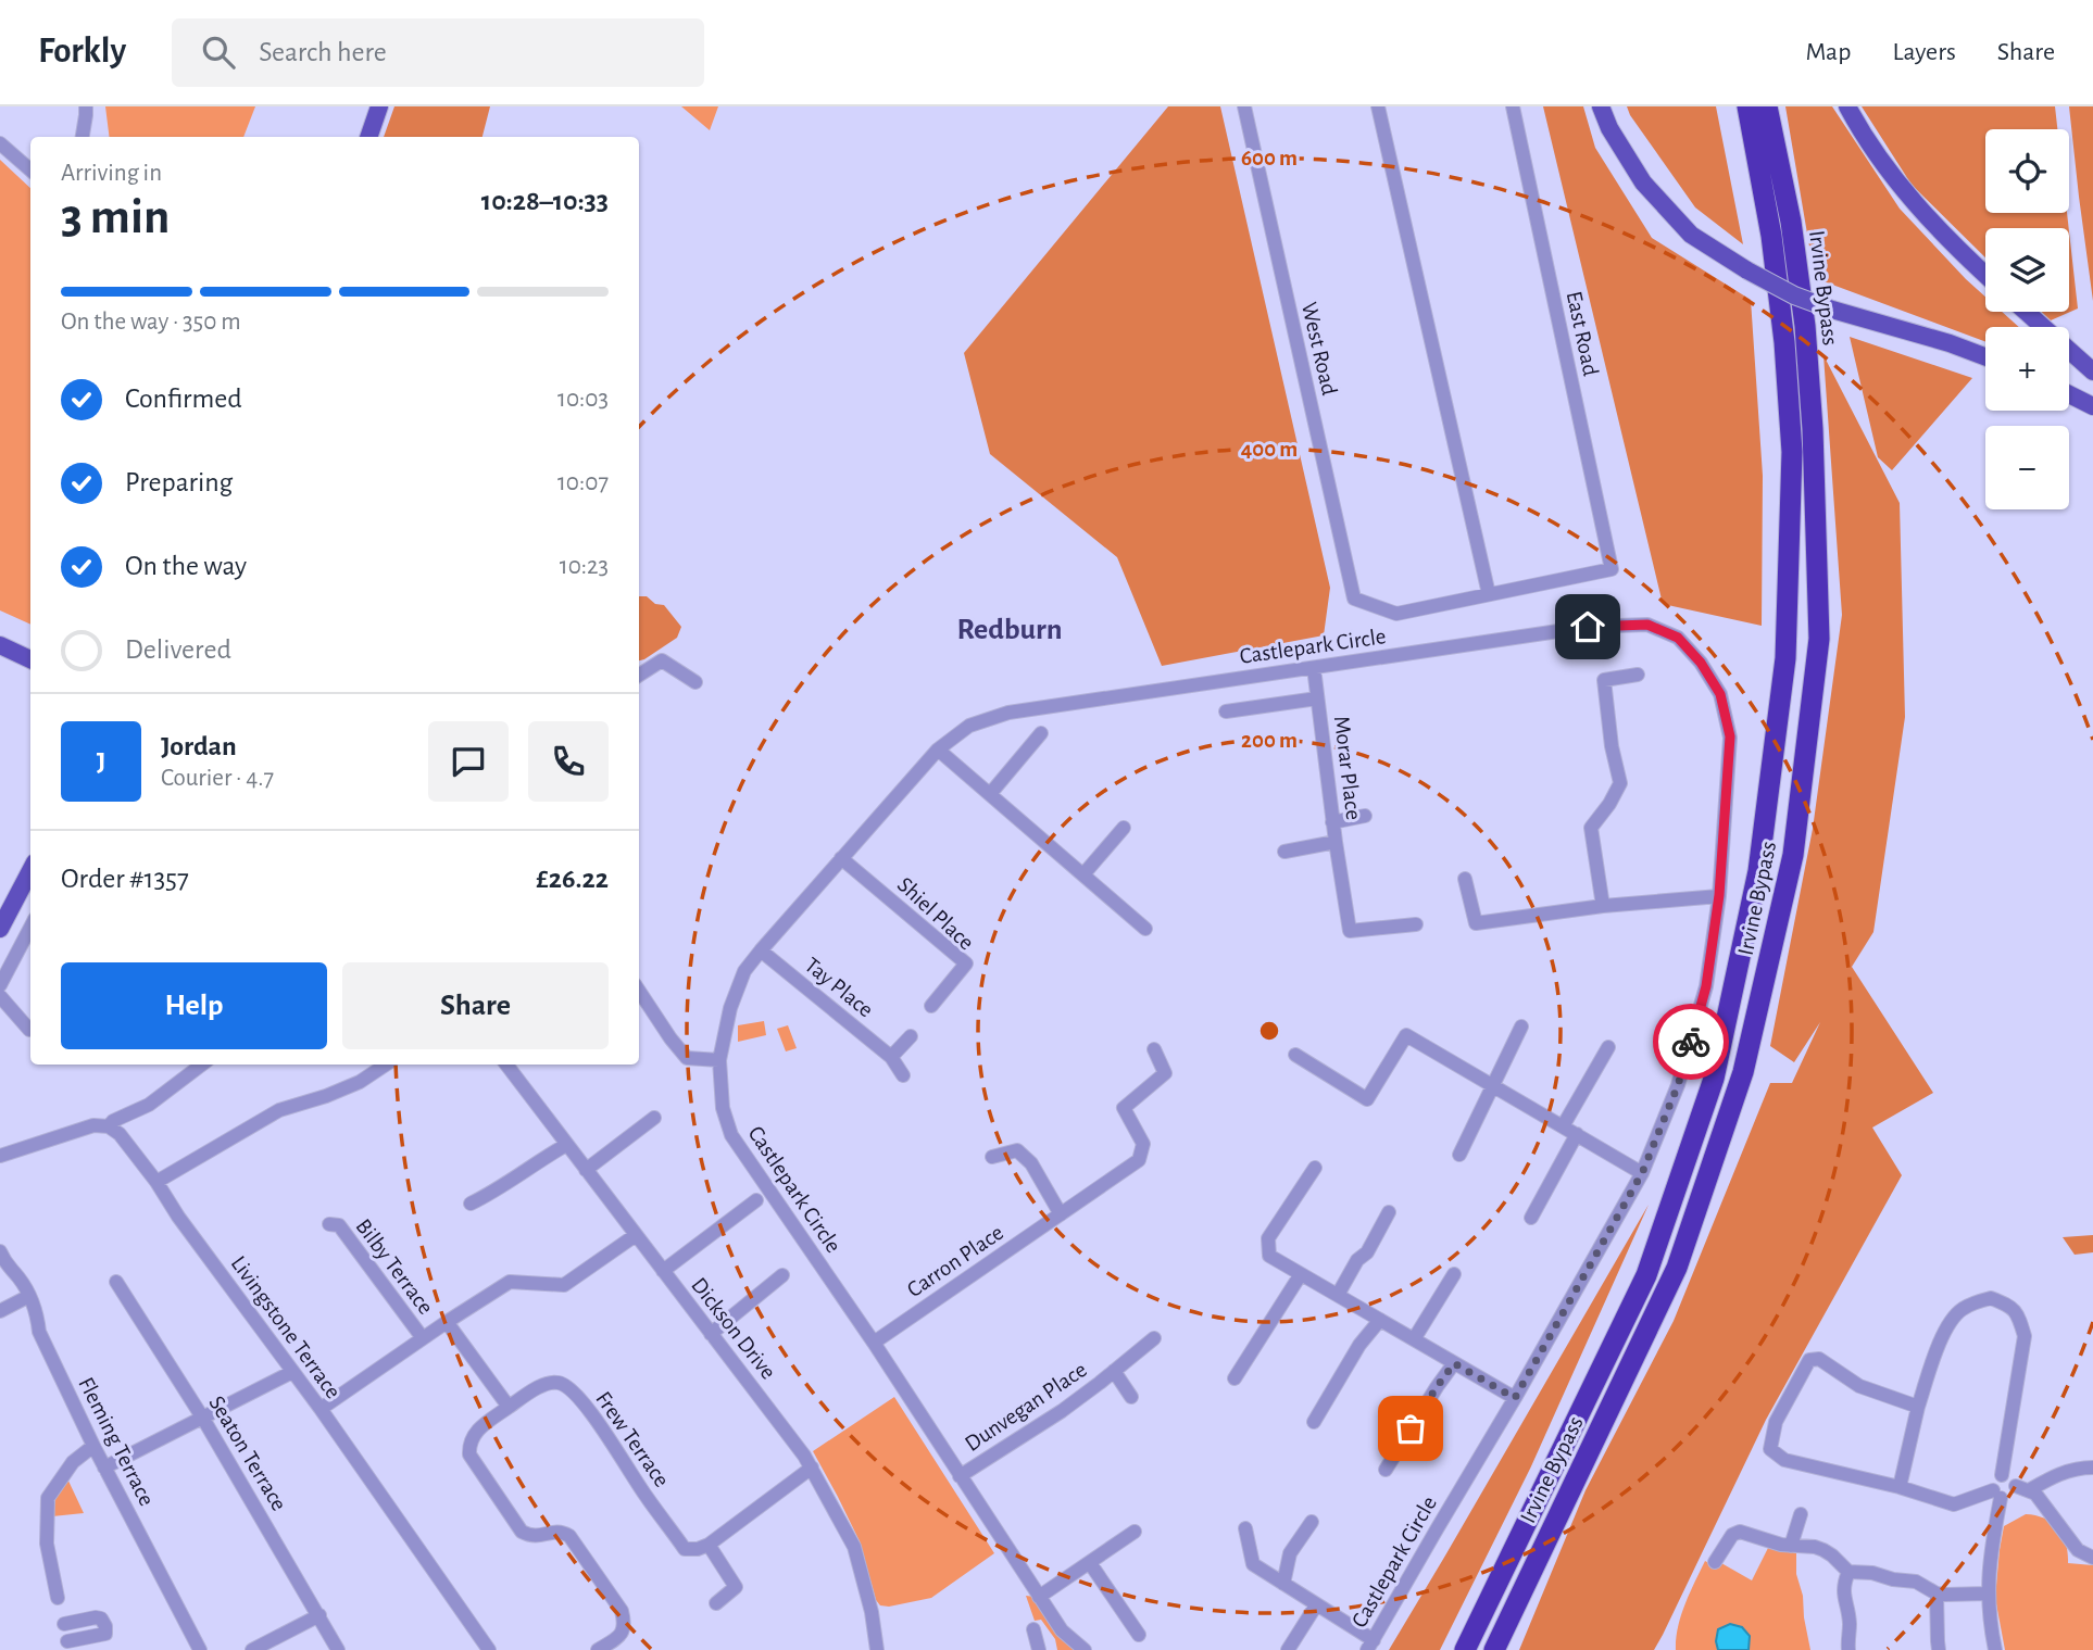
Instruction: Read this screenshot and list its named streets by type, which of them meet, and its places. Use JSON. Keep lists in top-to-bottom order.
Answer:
{
  "streets": {
    "highway": ["Irvine Bypass"],
    "street": [
      "East Road",
      "West Road",
      "Castlepark Circle",
      "Morar Place",
      "Shiel Place",
      "Tay Place",
      "Carron Place",
      "Bilby Terrace",
      "Livingstone Terrace",
      "Dickson Drive",
      "Dunvegan Place",
      "Frew Terrace",
      "Fleming Terrace",
      "Seaton Terrace"
    ]
  },
  "crossings": [
    ["East Road", "West Road"],
    ["Castlepark Circle", "Morar Place"],
    ["Castlepark Circle", "Shiel Place"],
    ["Castlepark Circle", "Tay Place"],
    ["Castlepark Circle", "Carron Place"],
    ["Castlepark Circle", "Dunvegan Place"],
    ["Bilby Terrace", "Livingstone Terrace"],
    ["Bilby Terrace", "Dickson Drive"]
  ],
  "districts": ["Redburn"],
  "page": {
    "header": "Forkly",
    "search": "Search here",
    "nav": ["Map", "Layers", "Share"],
    "map_buttons": ["+", "−"],
    "heading": ["3 min", "Arriving in", "10:28–10:33"],
    "panel": [
      "Jordan",
      "Courier · 4.7",
      "Order #1357",
      "£26.22"
    ],
    "bar": "On the way · 350 m",
    "list": [
      ["Confirmed", "10:03"],
      ["Preparing", "10:07"],
      ["On the way", "10:23"],
      "Delivered"
    ],
    "round": "J",
    "buttons": ["Help", "Share"]
  },
  "rings": ["600 m", "400 m", "200 m"]
}
